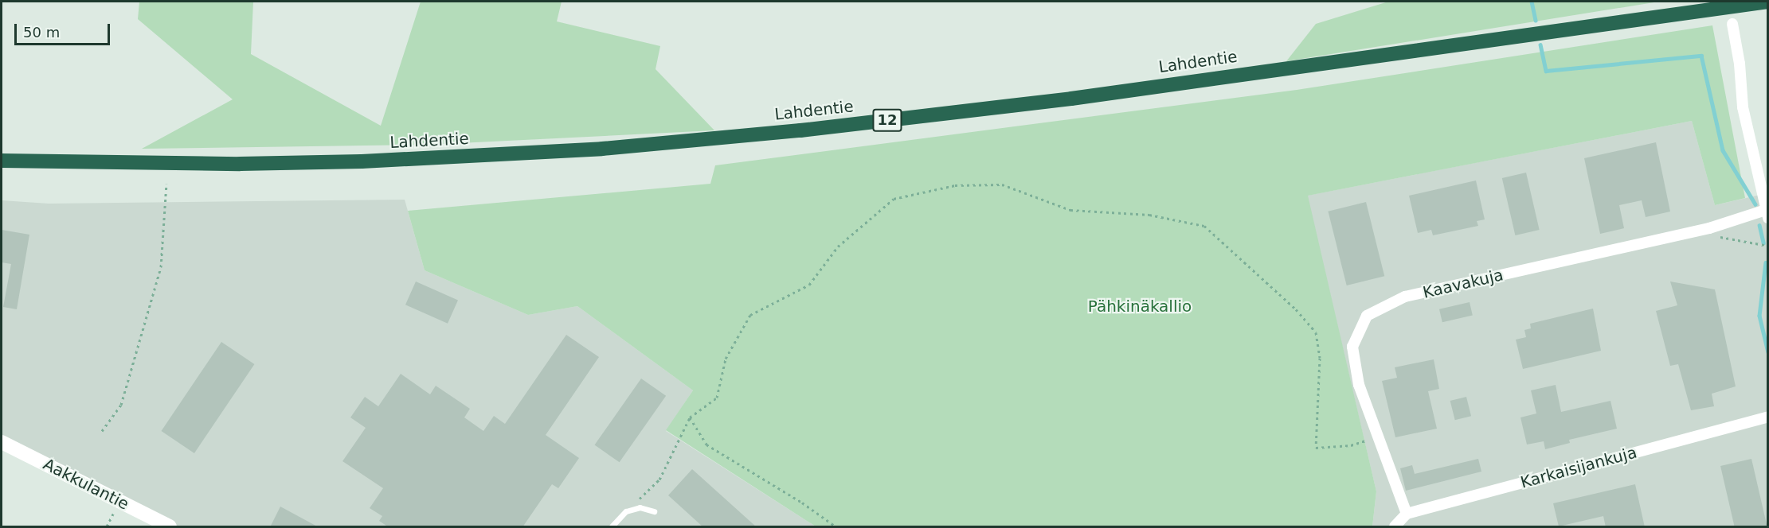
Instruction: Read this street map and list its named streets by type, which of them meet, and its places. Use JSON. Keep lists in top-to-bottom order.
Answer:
{
  "streets": {
    "highway": ["Lahdentie", "12"],
    "street": ["Kaavakuja", "Karkaisijankuja", "Aakkulantie"]
  },
  "crossings": [
    ["Kaavakuja", "Karkaisijankuja"]
  ],
  "parks": ["Pähkinäkallio"],
  "scale_bar": "50 m"
}
